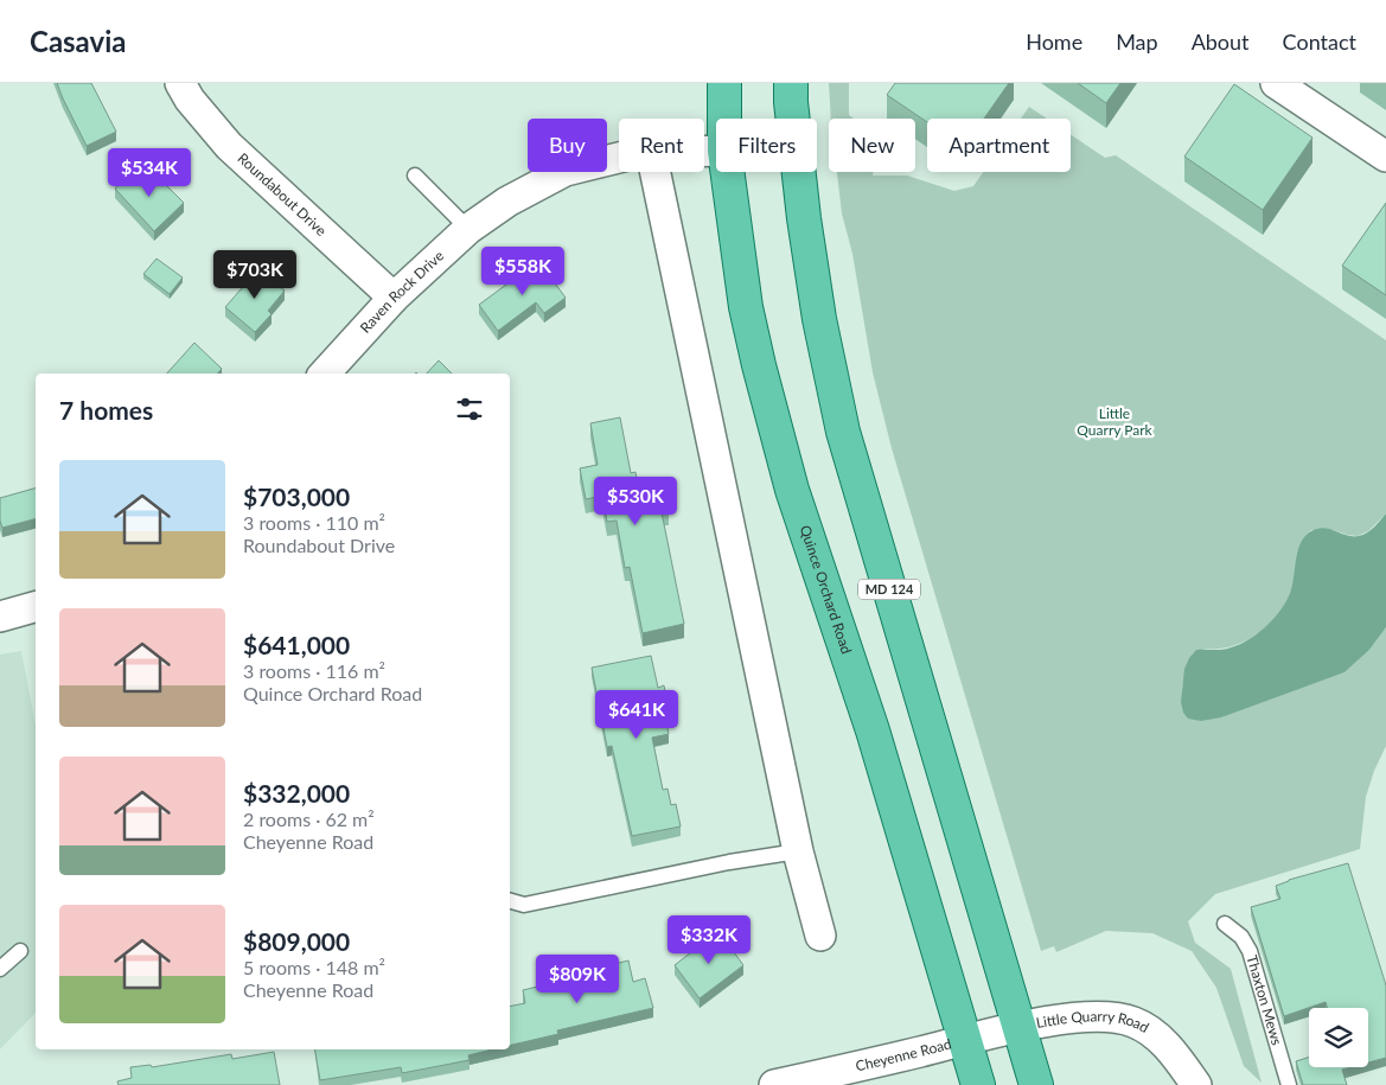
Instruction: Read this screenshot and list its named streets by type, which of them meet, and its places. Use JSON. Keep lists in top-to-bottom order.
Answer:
{
  "streets": {
    "main road": ["Quince Orchard Road", "MD 124"],
    "street": [
      "Roundabout Drive",
      "Raven Rock Drive",
      "Little Quarry Road",
      "Cheyenne Road"
    ],
    "lane": ["Thaxton Mews"]
  },
  "crossings": [
    ["Roundabout Drive", "Raven Rock Drive"],
    ["Quince Orchard Road", "Little Quarry Road"],
    ["Quince Orchard Road", "Cheyenne Road"],
    ["MD 124", "Little Quarry Road"],
    ["Little Quarry Road", "Cheyenne Road"]
  ],
  "parks": ["Little Quarry Park"],
  "page": {
    "header": "Casavia",
    "nav": [
      "Home",
      "Map",
      "About",
      "Contact"
    ],
    "chip": [
      "Buy",
      "Rent",
      "Filters",
      "New",
      "Apartment"
    ],
    "price": [
      "$534K",
      "$558K",
      "$703K",
      "$530K",
      "$641K",
      "$332K",
      "$809K"
    ],
    "heading": "7 homes",
    "list": [
      {
        "name": "$703,000",
        "note": "3 rooms · 110 m² · Roundabout Drive"
      },
      {
        "name": "$641,000",
        "note": "3 rooms · 116 m² · Quince Orchard Road"
      },
      {
        "name": "$332,000",
        "note": "2 rooms · 62 m² · Cheyenne Road"
      },
      {
        "name": "$809,000",
        "note": "5 rooms · 148 m² · Cheyenne Road"
      }
    ]
  }
}
